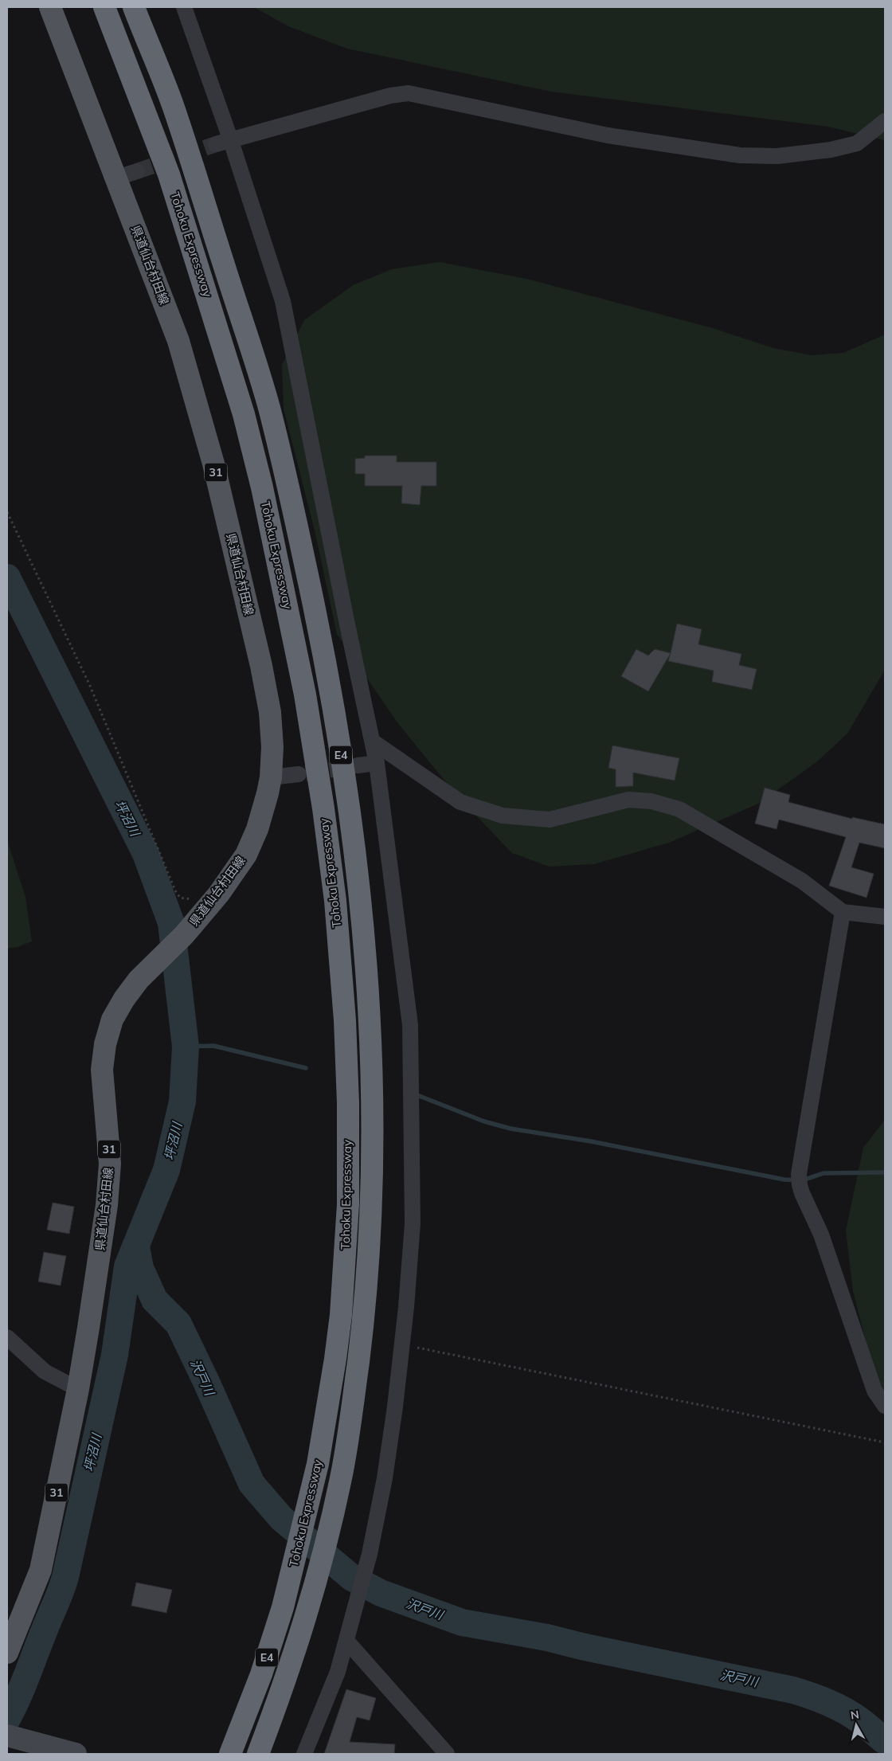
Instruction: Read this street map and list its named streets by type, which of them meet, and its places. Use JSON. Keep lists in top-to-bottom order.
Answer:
{
  "streets": {
    "highway": ["Tohoku Expressway", "E4"],
    "main road": ["県道仙台村田線", "31"]
  },
  "water": ["坪沼川", "沢戸川"],
  "north": "top"
}
